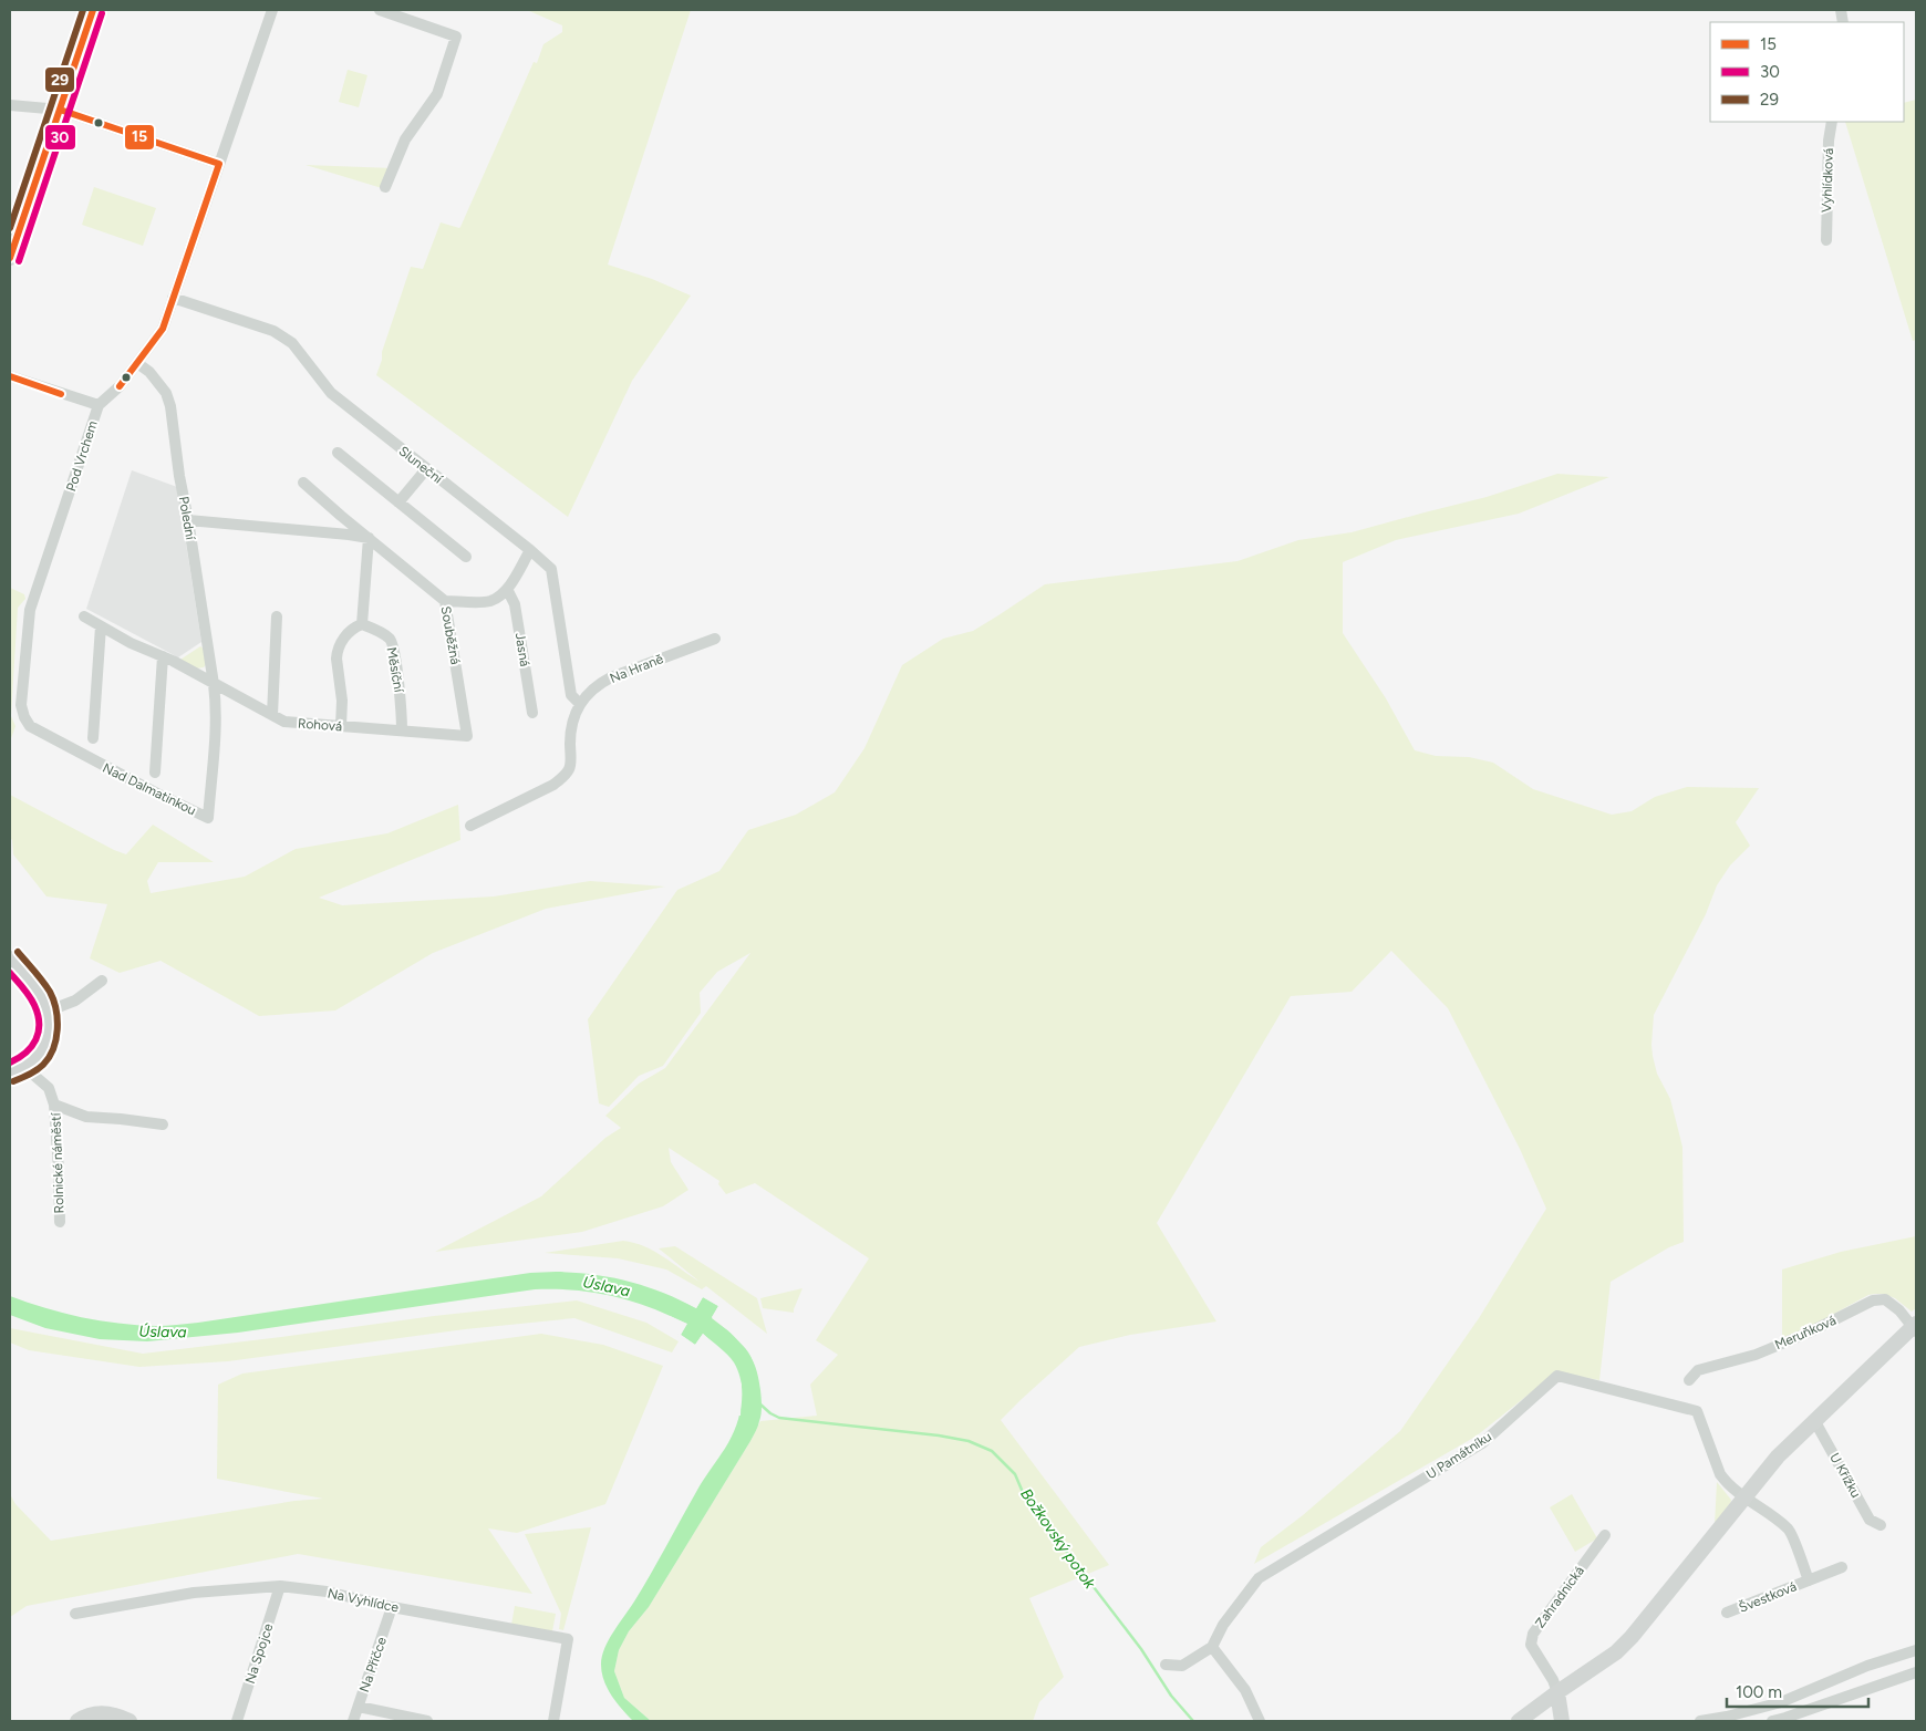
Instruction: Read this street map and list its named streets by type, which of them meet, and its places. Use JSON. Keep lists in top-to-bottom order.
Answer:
{
  "streets": {
    "street": [
      "Vyhlídková",
      "Pod Vrchem",
      "Sluneční",
      "Polední",
      "Souběžná",
      "Jasná",
      "Na Hraně",
      "Měsíční",
      "Rohová",
      "Nad Dalmatinkou",
      "Rolnické náměstí",
      "Meruňková",
      "U Památníku",
      "U Křížku",
      "Zahradnická",
      "Švestková",
      "Na Vyhlídce",
      "Na Spojce",
      "Na Příčce"
    ]
  },
  "crossings": [
    ["Pod Vrchem", "Sluneční"],
    ["Pod Vrchem", "Polední"],
    ["Pod Vrchem", "Nad Dalmatinkou"],
    ["Sluneční", "Na Hraně"],
    ["Polední", "Souběžná"],
    ["Polední", "Rohová"],
    ["Polední", "Nad Dalmatinkou"],
    ["Souběžná", "Rohová"],
    ["Měsíční", "Rohová"],
    ["Rohová", "Nad Dalmatinkou"],
    ["U Památníku", "Švestková"],
    ["Na Vyhlídce", "Na Spojce"],
    ["Na Vyhlídce", "Na Příčce"]
  ],
  "water": ["Úslava", "Božkovský potok"],
  "lines": ["transit line 15", "transit line 29", "transit line 30"],
  "legend": ["15", "30", "29"],
  "scale_bar": "100 m"
}
